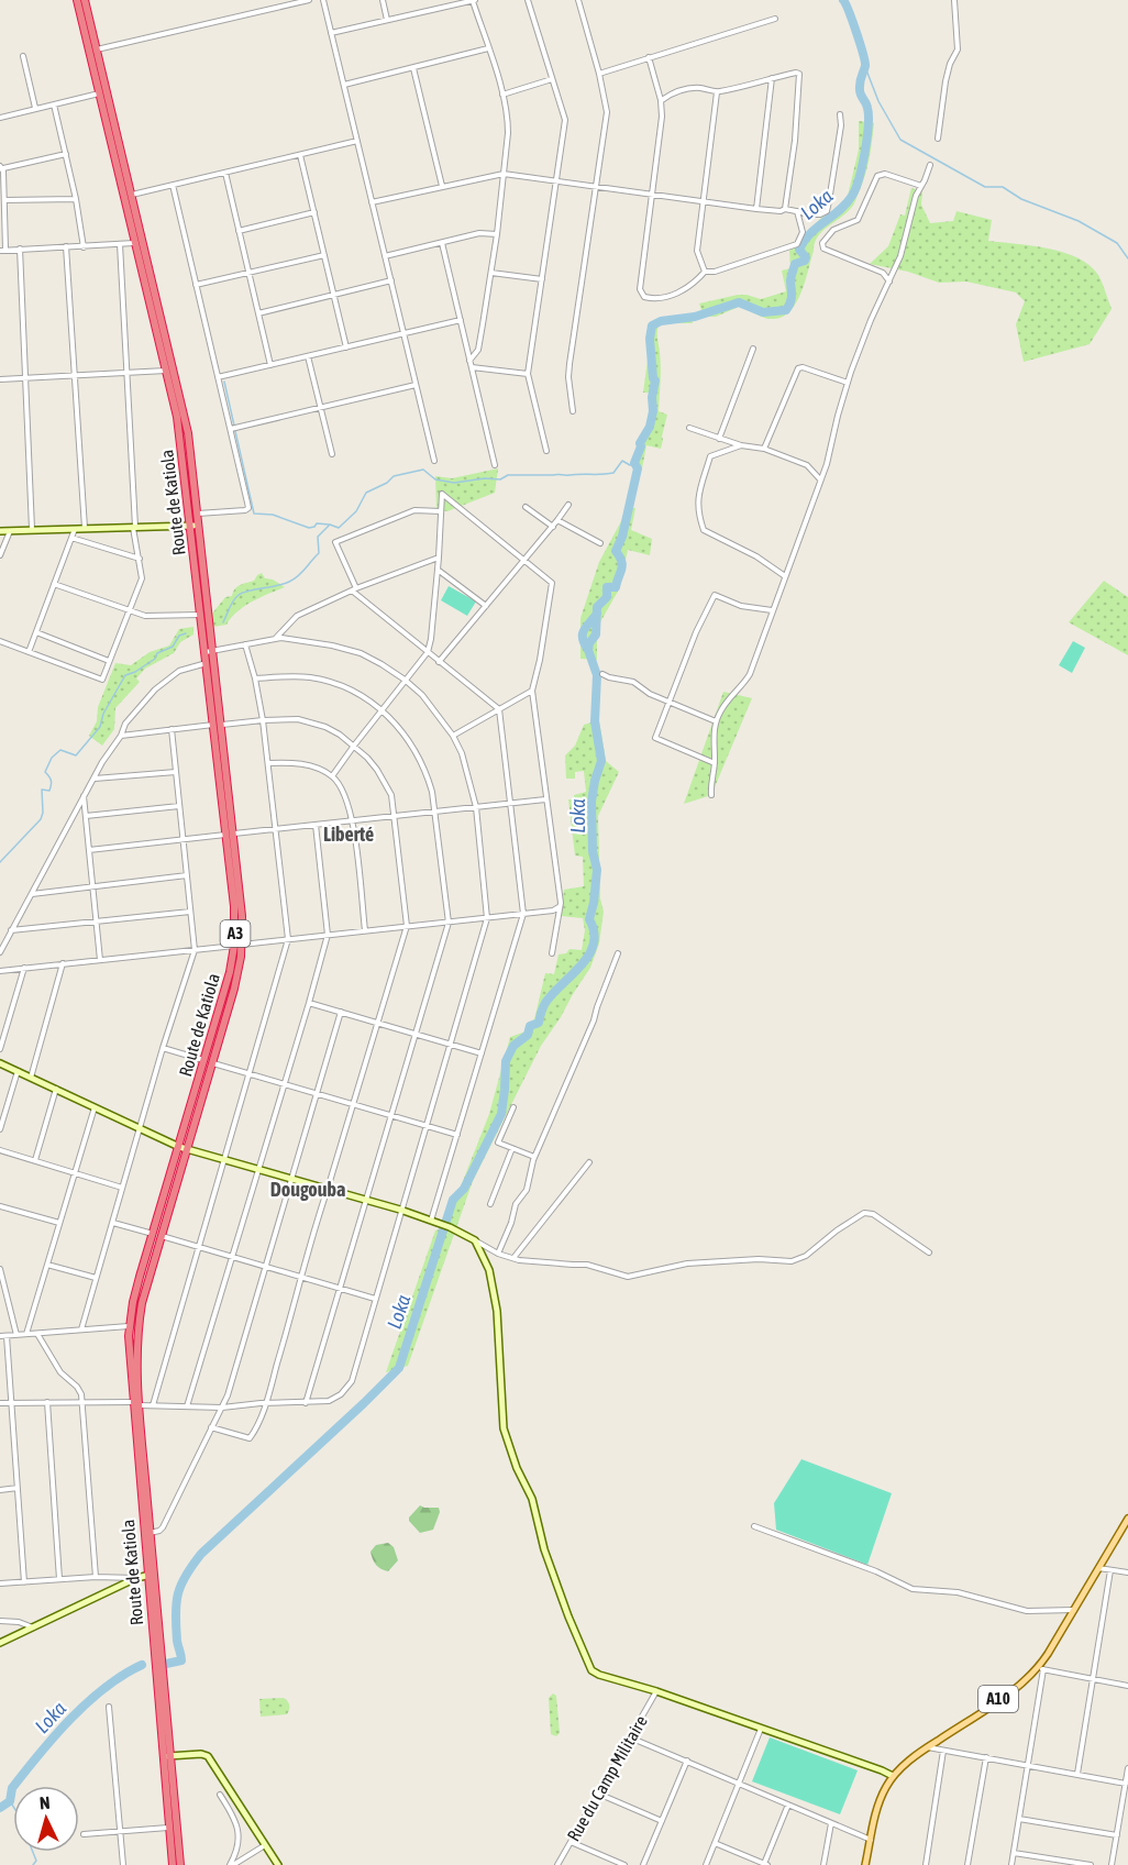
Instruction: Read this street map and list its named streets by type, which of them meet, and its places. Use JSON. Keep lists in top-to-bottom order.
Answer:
{
  "streets": {
    "highway": ["Route de Katiola", "A3"],
    "main road": ["A10"],
    "street": ["Rue du Camp Militaire"]
  },
  "districts": ["Liberté", "Dougouba"],
  "water": ["Loka"],
  "north": "top"
}
